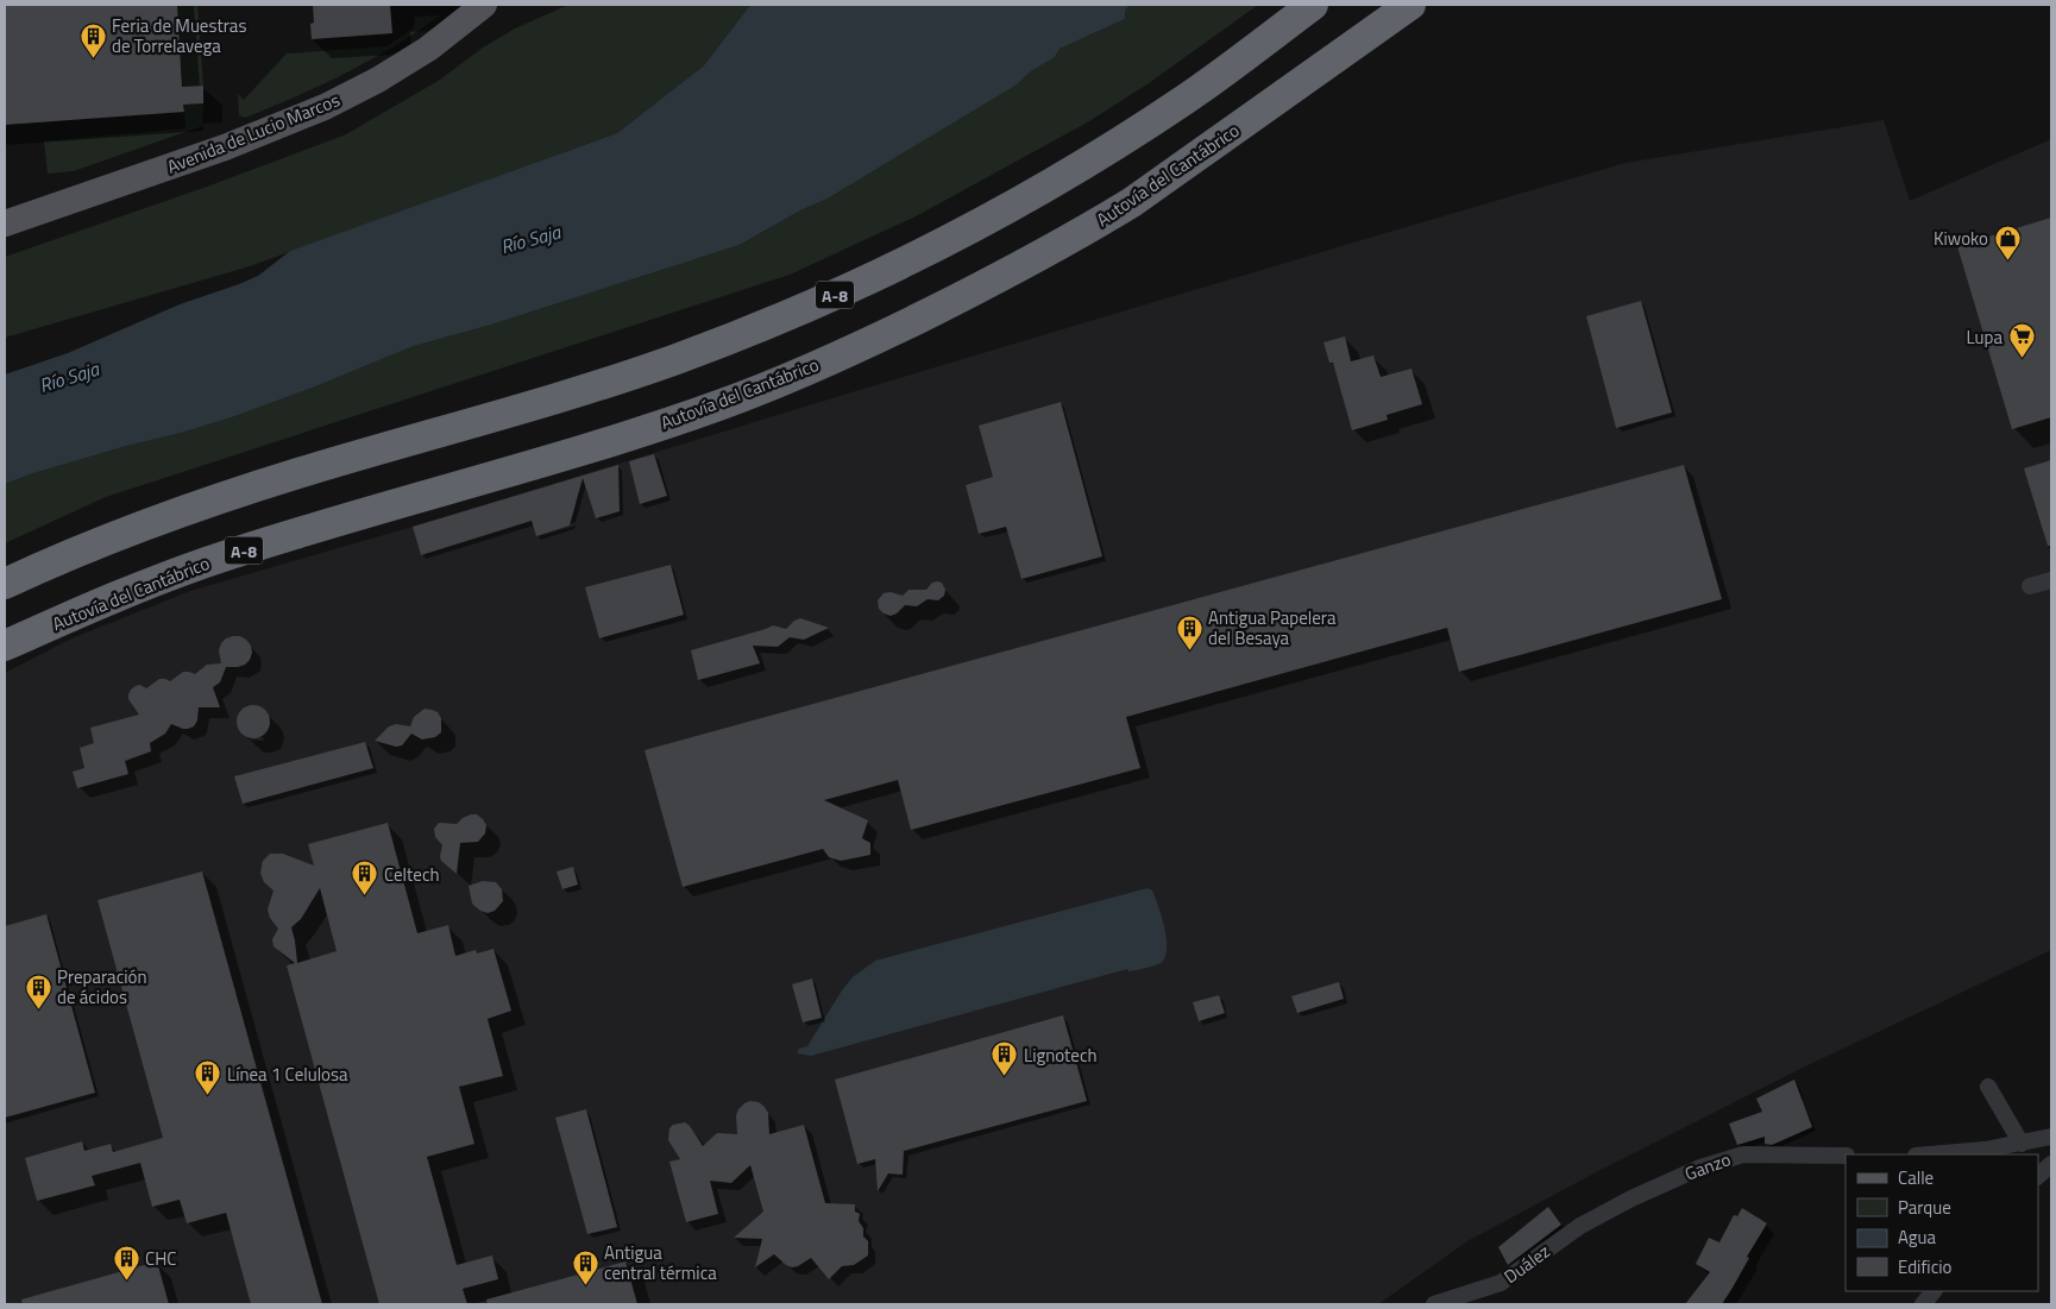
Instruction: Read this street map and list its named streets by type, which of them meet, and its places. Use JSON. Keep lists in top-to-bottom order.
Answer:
{
  "streets": {
    "highway": ["Autovía del Cantábrico", "A-8"],
    "main road": ["Avenida de Lucio Marcos"],
    "street": ["Ganzo", "Duález"]
  },
  "crossings": [
    ["Ganzo", "Duález"]
  ],
  "water": ["Río Saja"],
  "places": {
    "building": [
      "Feria de Muestras de Torrelavega",
      "Antigua Papelera del Besaya",
      "Celtech",
      "Preparación de ácidos",
      "Lignotech",
      "Línea 1 Celulosa",
      "CHC",
      "Antigua central térmica"
    ],
    "shop": ["Kiwoko"],
    "supermarket": ["Lupa"]
  },
  "legend": [
    "Calle",
    "Parque",
    "Agua",
    "Edificio"
  ]
}
